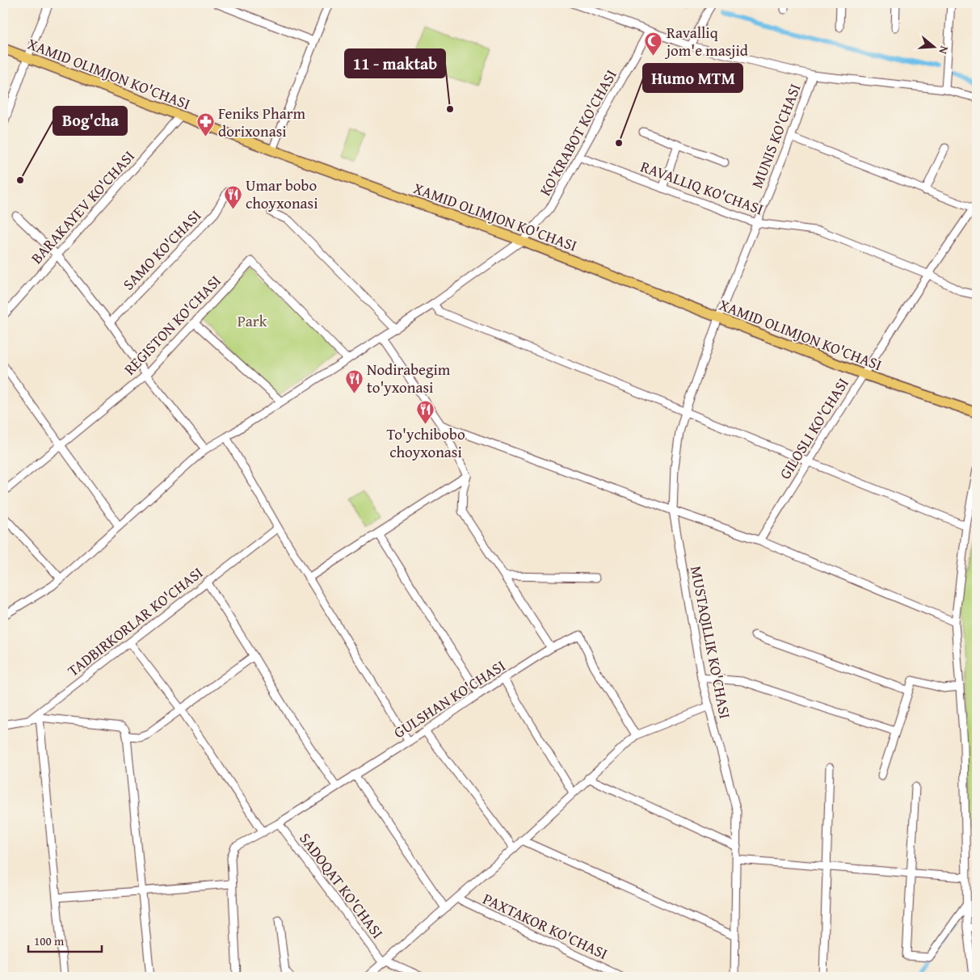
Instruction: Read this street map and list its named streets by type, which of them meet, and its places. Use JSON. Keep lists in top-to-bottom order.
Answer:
{
  "streets": {
    "main road": ["XAMID OLIMJON KO'CHASI"],
    "street": [
      "KO'KRABOT KO'CHASI",
      "MUNIS KO'CHASI",
      "RAVALLIQ KO'CHASI",
      "BARAKAYEV KO'CHASI",
      "SAMO KO'CHASI",
      "REGISTON KO'CHASI",
      "GILOSLI KO'CHASI",
      "TADBIRKORLAR KO'CHASI",
      "MUSTAQILLIK KO'CHASI",
      "GULSHAN KO'CHASI",
      "SADOQAT KO'CHASI",
      "PAXTAKOR KO'CHASI"
    ]
  },
  "crossings": [
    ["XAMID OLIMJON KO'CHASI", "KO'KRABOT KO'CHASI"],
    ["XAMID OLIMJON KO'CHASI", "MUNIS KO'CHASI"],
    ["XAMID OLIMJON KO'CHASI", "BARAKAYEV KO'CHASI"],
    ["XAMID OLIMJON KO'CHASI", "GILOSLI KO'CHASI"],
    ["XAMID OLIMJON KO'CHASI", "MUSTAQILLIK KO'CHASI"],
    ["KO'KRABOT KO'CHASI", "RAVALLIQ KO'CHASI"],
    ["KO'KRABOT KO'CHASI", "REGISTON KO'CHASI"],
    ["MUNIS KO'CHASI", "RAVALLIQ KO'CHASI"],
    ["MUNIS KO'CHASI", "MUSTAQILLIK KO'CHASI"],
    ["RAVALLIQ KO'CHASI", "GILOSLI KO'CHASI"],
    ["GULSHAN KO'CHASI", "SADOQAT KO'CHASI"]
  ],
  "parks": ["Park"],
  "places": {
    "mosque": ["Ravalliq jom'e masjid"],
    "other": ["11 - maktab", "Humo MTM", "Bog'cha"],
    "pharmacy": ["Feniks Pharm dorixonasi"],
    "restaurant": ["Umar bobo choyxonasi", "Nodirabegim to'yxonasi", "To'ychibobo choyxonasi"]
  },
  "scale_bar": "100 m",
  "north": "right"
}
